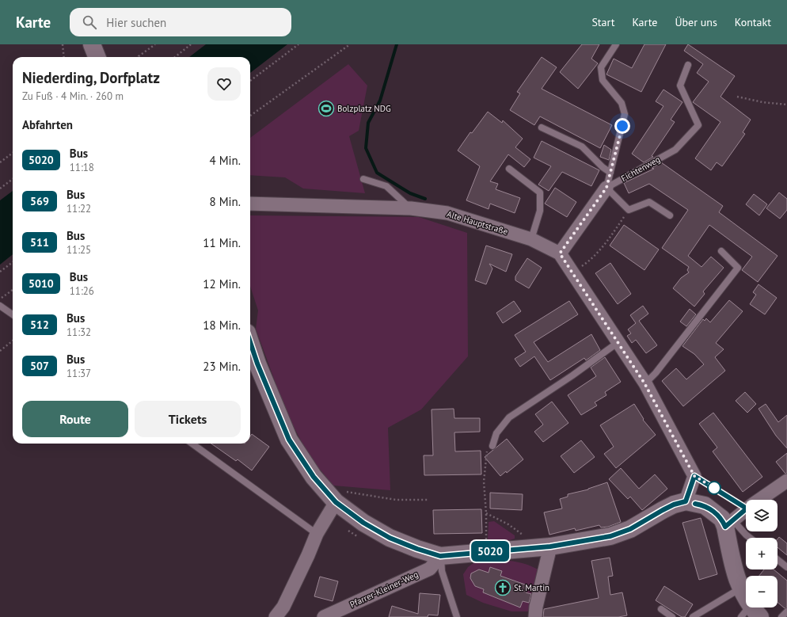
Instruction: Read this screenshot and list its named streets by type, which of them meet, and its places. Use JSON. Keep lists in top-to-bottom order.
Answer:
{
  "streets": {
    "street": ["Fichtenweg", "Alte Hauptstraße", "Pfarrer-Kleiner-Weg"]
  },
  "crossings": [
    ["Fichtenweg", "Alte Hauptstraße"]
  ],
  "places": {
    "sports": ["Bolzplatz NDG"],
    "church": ["St. Martin"]
  },
  "lines": ["bus line 5020"],
  "page": {
    "header": "Karte",
    "search": "Hier suchen",
    "nav": [
      "Start",
      "Karte",
      "Über uns",
      "Kontakt"
    ],
    "on_map": "5020",
    "heading": [
      ["Niederding, Dorfplatz", "Zu Fuß · 4 Min. · 260 m"],
      "Abfahrten"
    ],
    "list": [
      {
        "mark": "5020",
        "name": "Bus",
        "note": "11:18",
        "value": "4 Min."
      },
      {
        "mark": "569",
        "name": "Bus",
        "note": "11:22",
        "value": "8 Min."
      },
      {
        "mark": "511",
        "name": "Bus",
        "note": "11:25",
        "value": "11 Min."
      },
      {
        "mark": "5010",
        "name": "Bus",
        "note": "11:26",
        "value": "12 Min."
      },
      {
        "mark": "512",
        "name": "Bus",
        "note": "11:32",
        "value": "18 Min."
      },
      {
        "mark": "507",
        "name": "Bus",
        "note": "11:37",
        "value": "23 Min."
      }
    ],
    "buttons": ["Route", "Tickets"],
    "map_buttons": ["+", "−"]
  }
}
